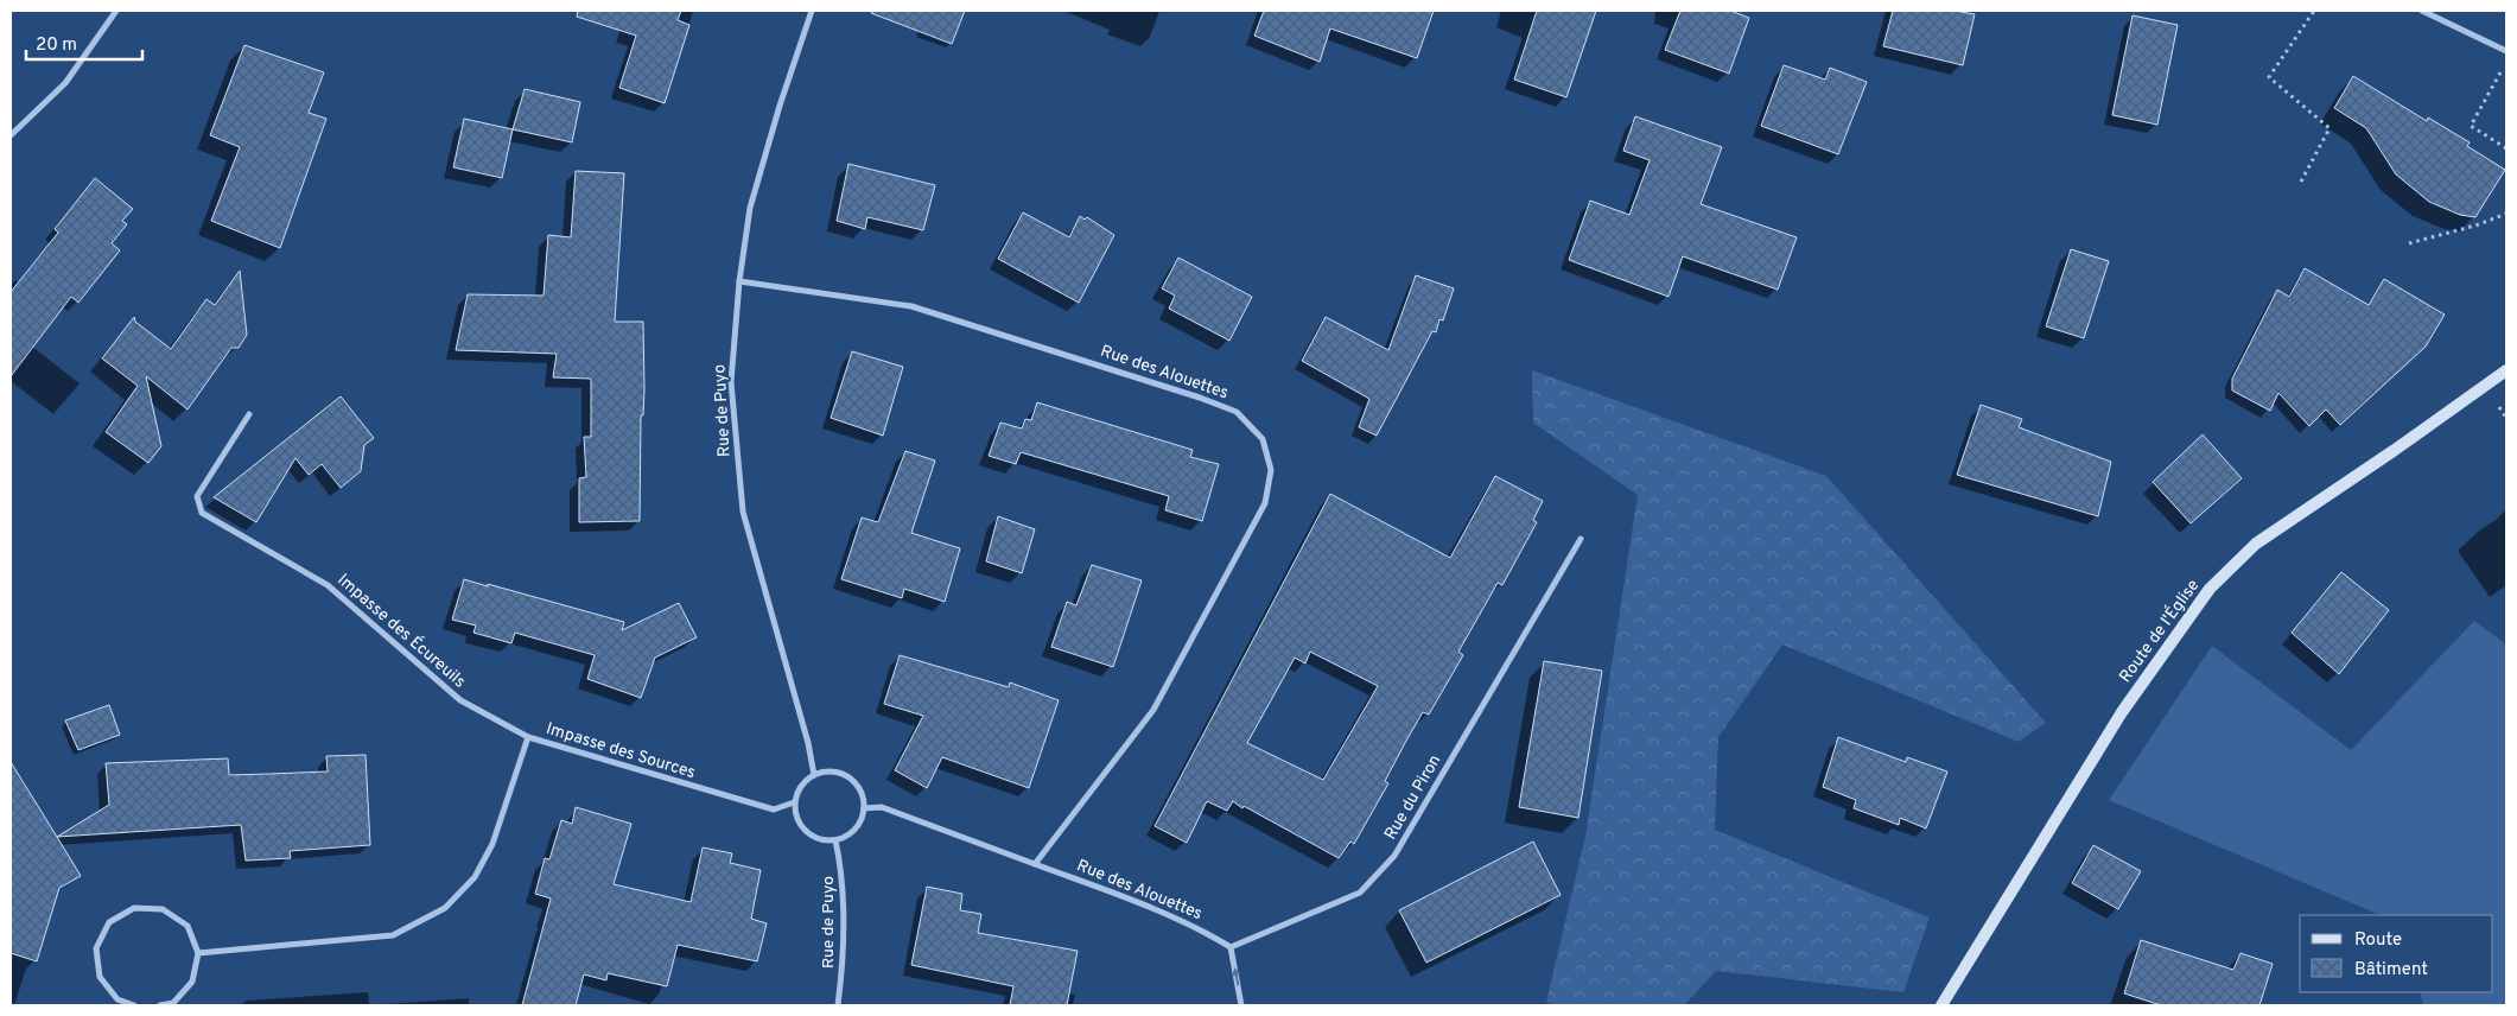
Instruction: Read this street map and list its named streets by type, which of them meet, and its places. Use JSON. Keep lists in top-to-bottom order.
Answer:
{
  "streets": {
    "street": [
      "Rue des Alouettes",
      "Rue de Puyo",
      "Impasse des Écureuils",
      "Route de l'Église",
      "Impasse des Sources",
      "Rue du Piron"
    ]
  },
  "crossings": [
    ["Rue des Alouettes", "Rue de Puyo"],
    ["Rue des Alouettes", "Impasse des Sources"],
    ["Rue des Alouettes", "Rue du Piron"],
    ["Rue de Puyo", "Impasse des Sources"],
    ["Impasse des Écureuils", "Impasse des Sources"]
  ],
  "legend": ["Route", "Bâtiment"],
  "scale_bar": "20 m"
}
